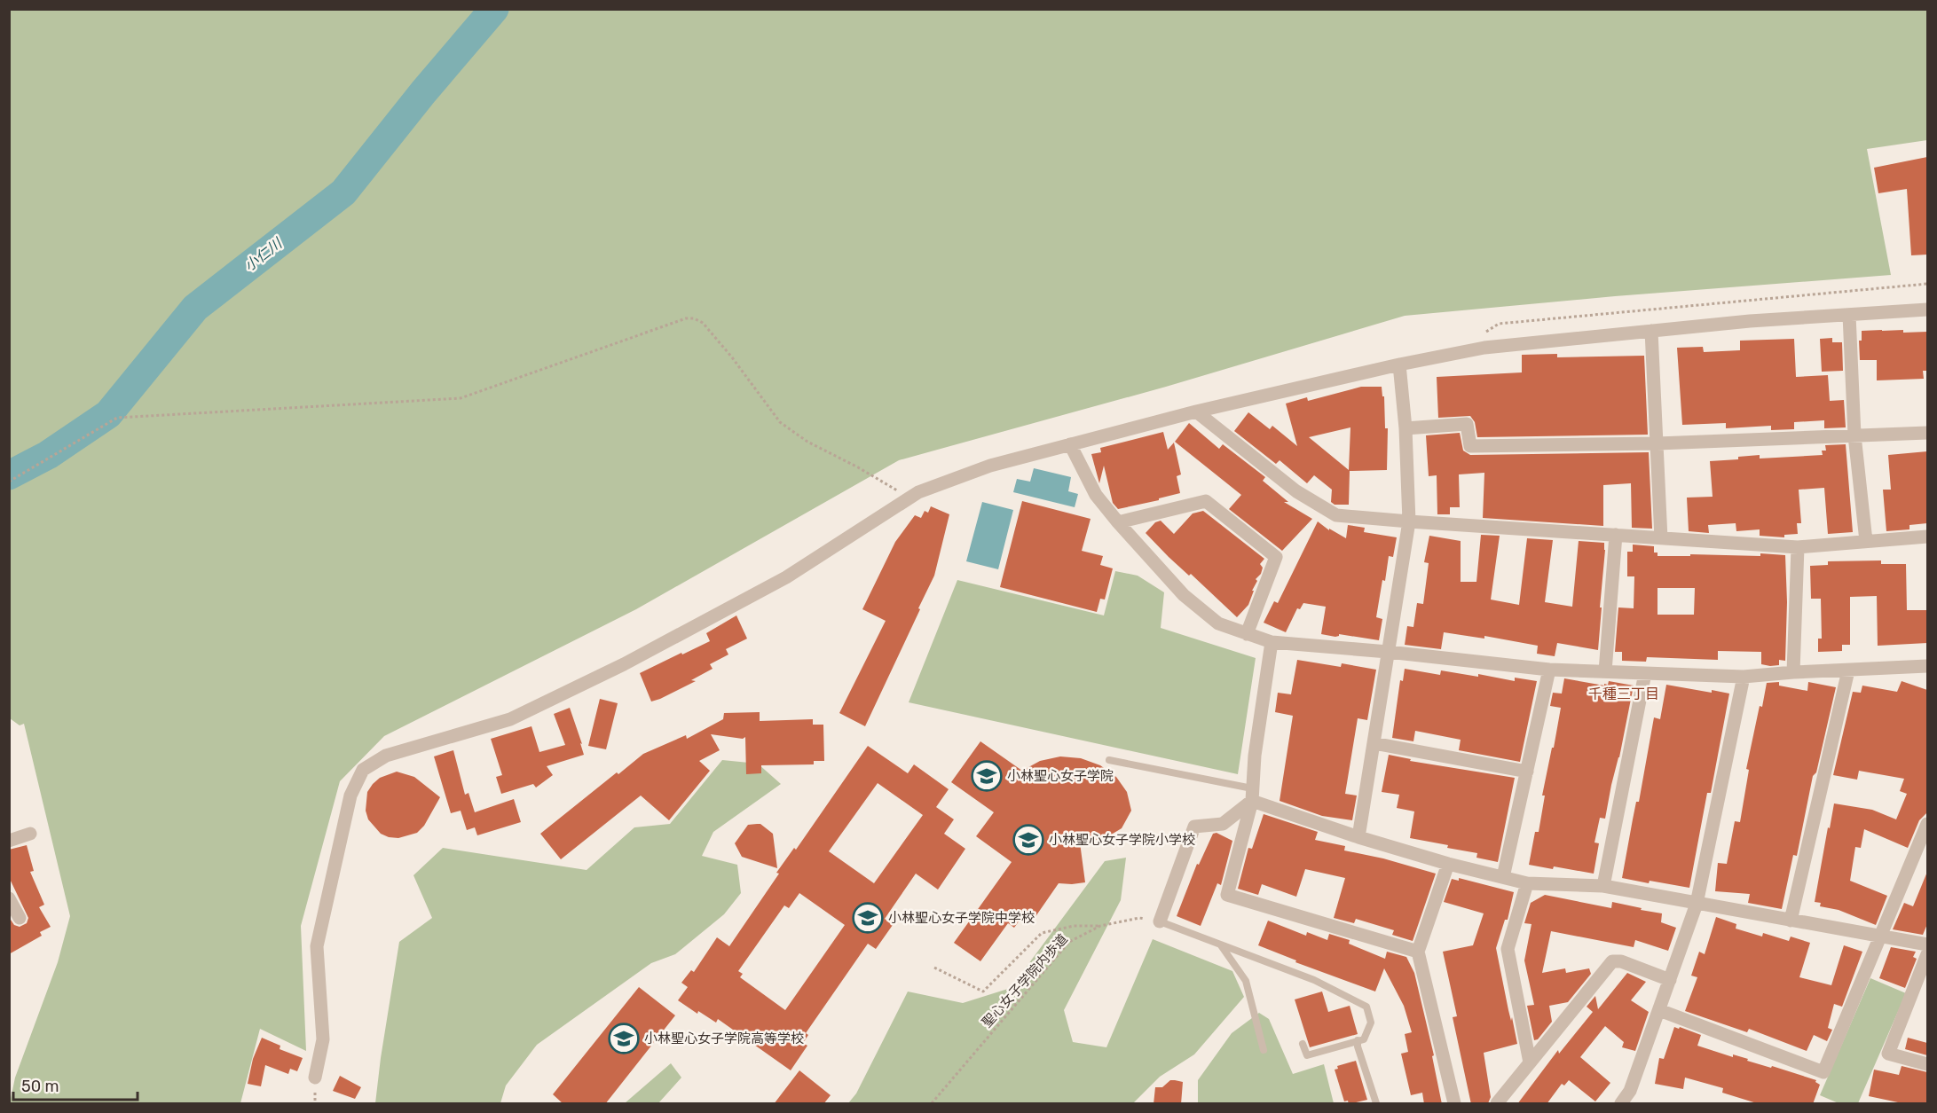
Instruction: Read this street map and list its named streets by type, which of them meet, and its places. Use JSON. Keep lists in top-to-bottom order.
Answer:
{
  "streets": {
    "path": ["聖心女子学院内歩道"]
  },
  "districts": ["千種三丁目"],
  "water": ["小仁川"],
  "places": {
    "school or university": [
      "小林聖心女子学院",
      "小林聖心女子学院小学校",
      "小林聖心女子学院中学校",
      "小林聖心女子学院高等学校"
    ]
  },
  "scale_bar": "50 m"
}
